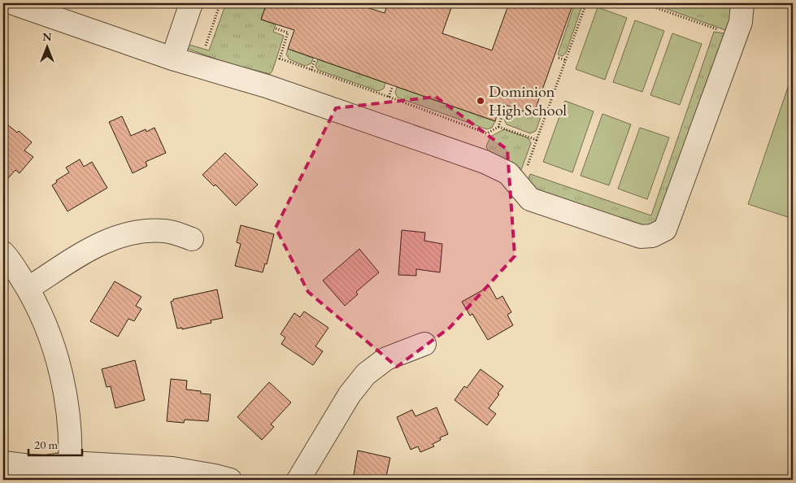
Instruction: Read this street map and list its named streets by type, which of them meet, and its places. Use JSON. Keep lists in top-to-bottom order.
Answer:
{
  "places": ["Dominion High School"],
  "scale_bar": "20 m",
  "north": "top"
}
